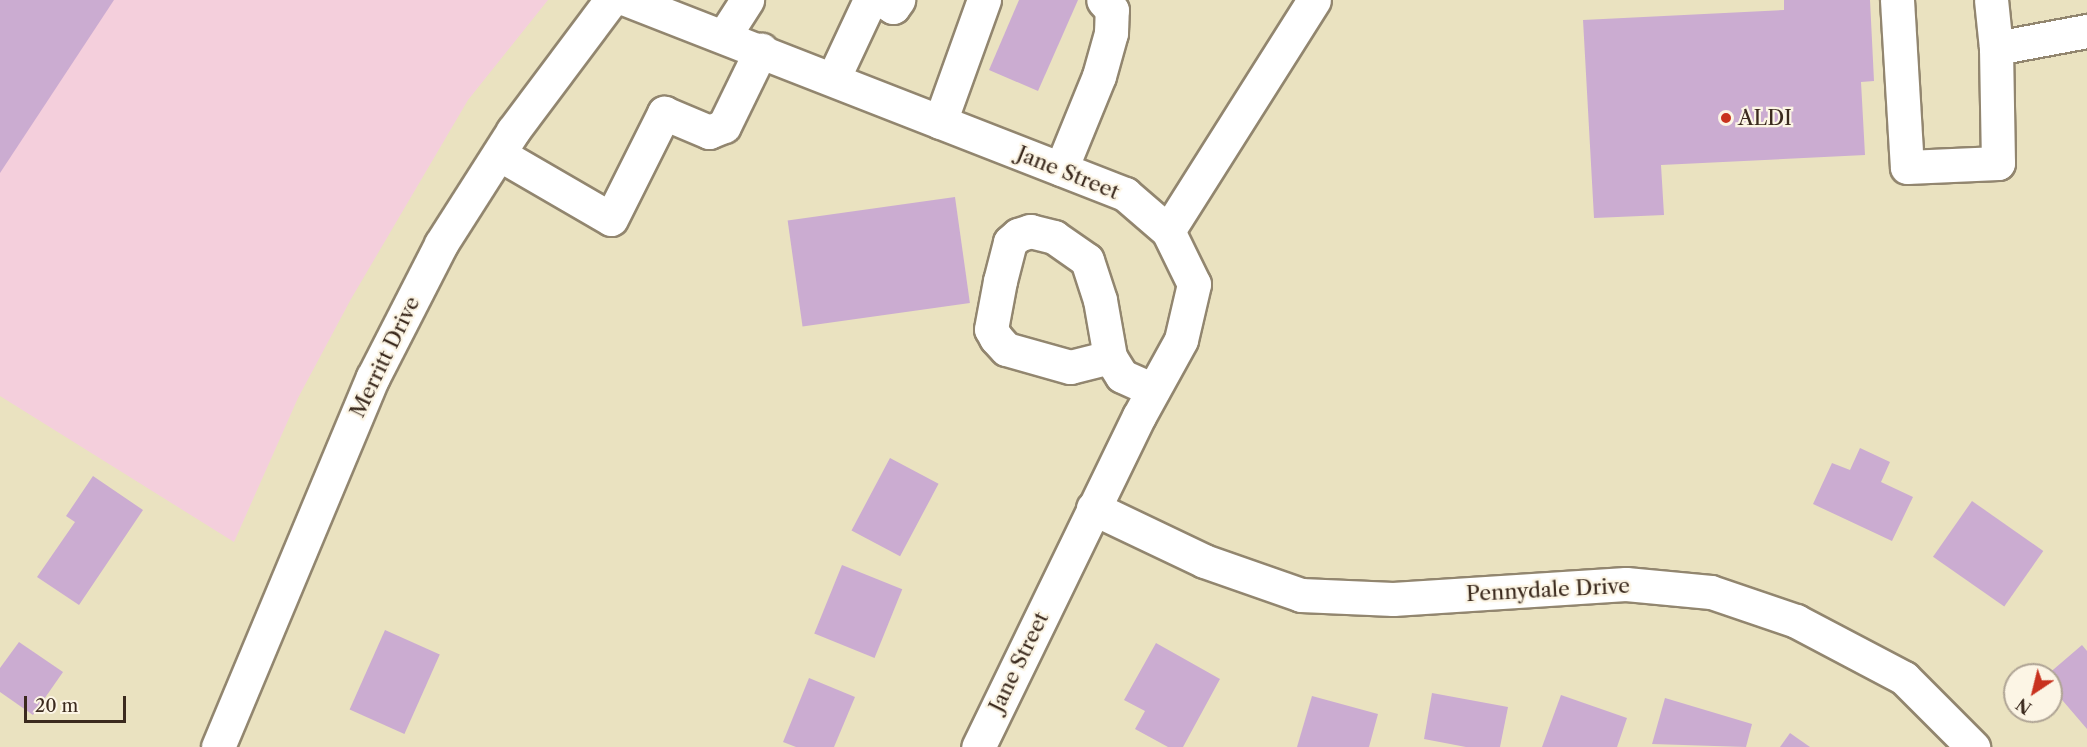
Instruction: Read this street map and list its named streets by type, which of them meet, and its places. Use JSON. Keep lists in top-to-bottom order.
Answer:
{
  "streets": {
    "street": ["Jane Street", "Merritt Drive", "Pennydale Drive"]
  },
  "crossings": [
    ["Jane Street", "Pennydale Drive"]
  ],
  "places": ["ALDI"],
  "scale_bar": "20 m",
  "north": "bottom left"
}
